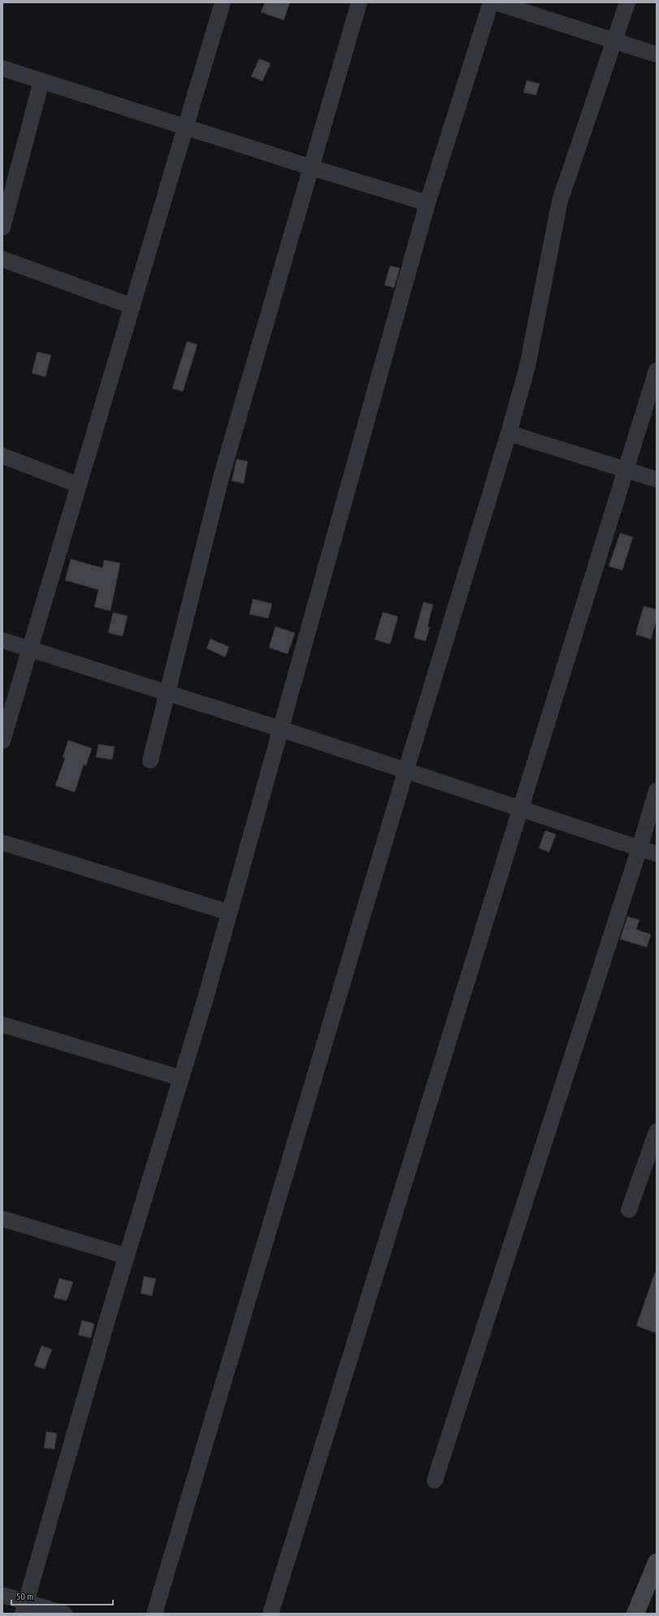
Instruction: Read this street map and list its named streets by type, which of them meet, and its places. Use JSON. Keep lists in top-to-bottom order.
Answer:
{
  "scale_bar": "50 m"
}
